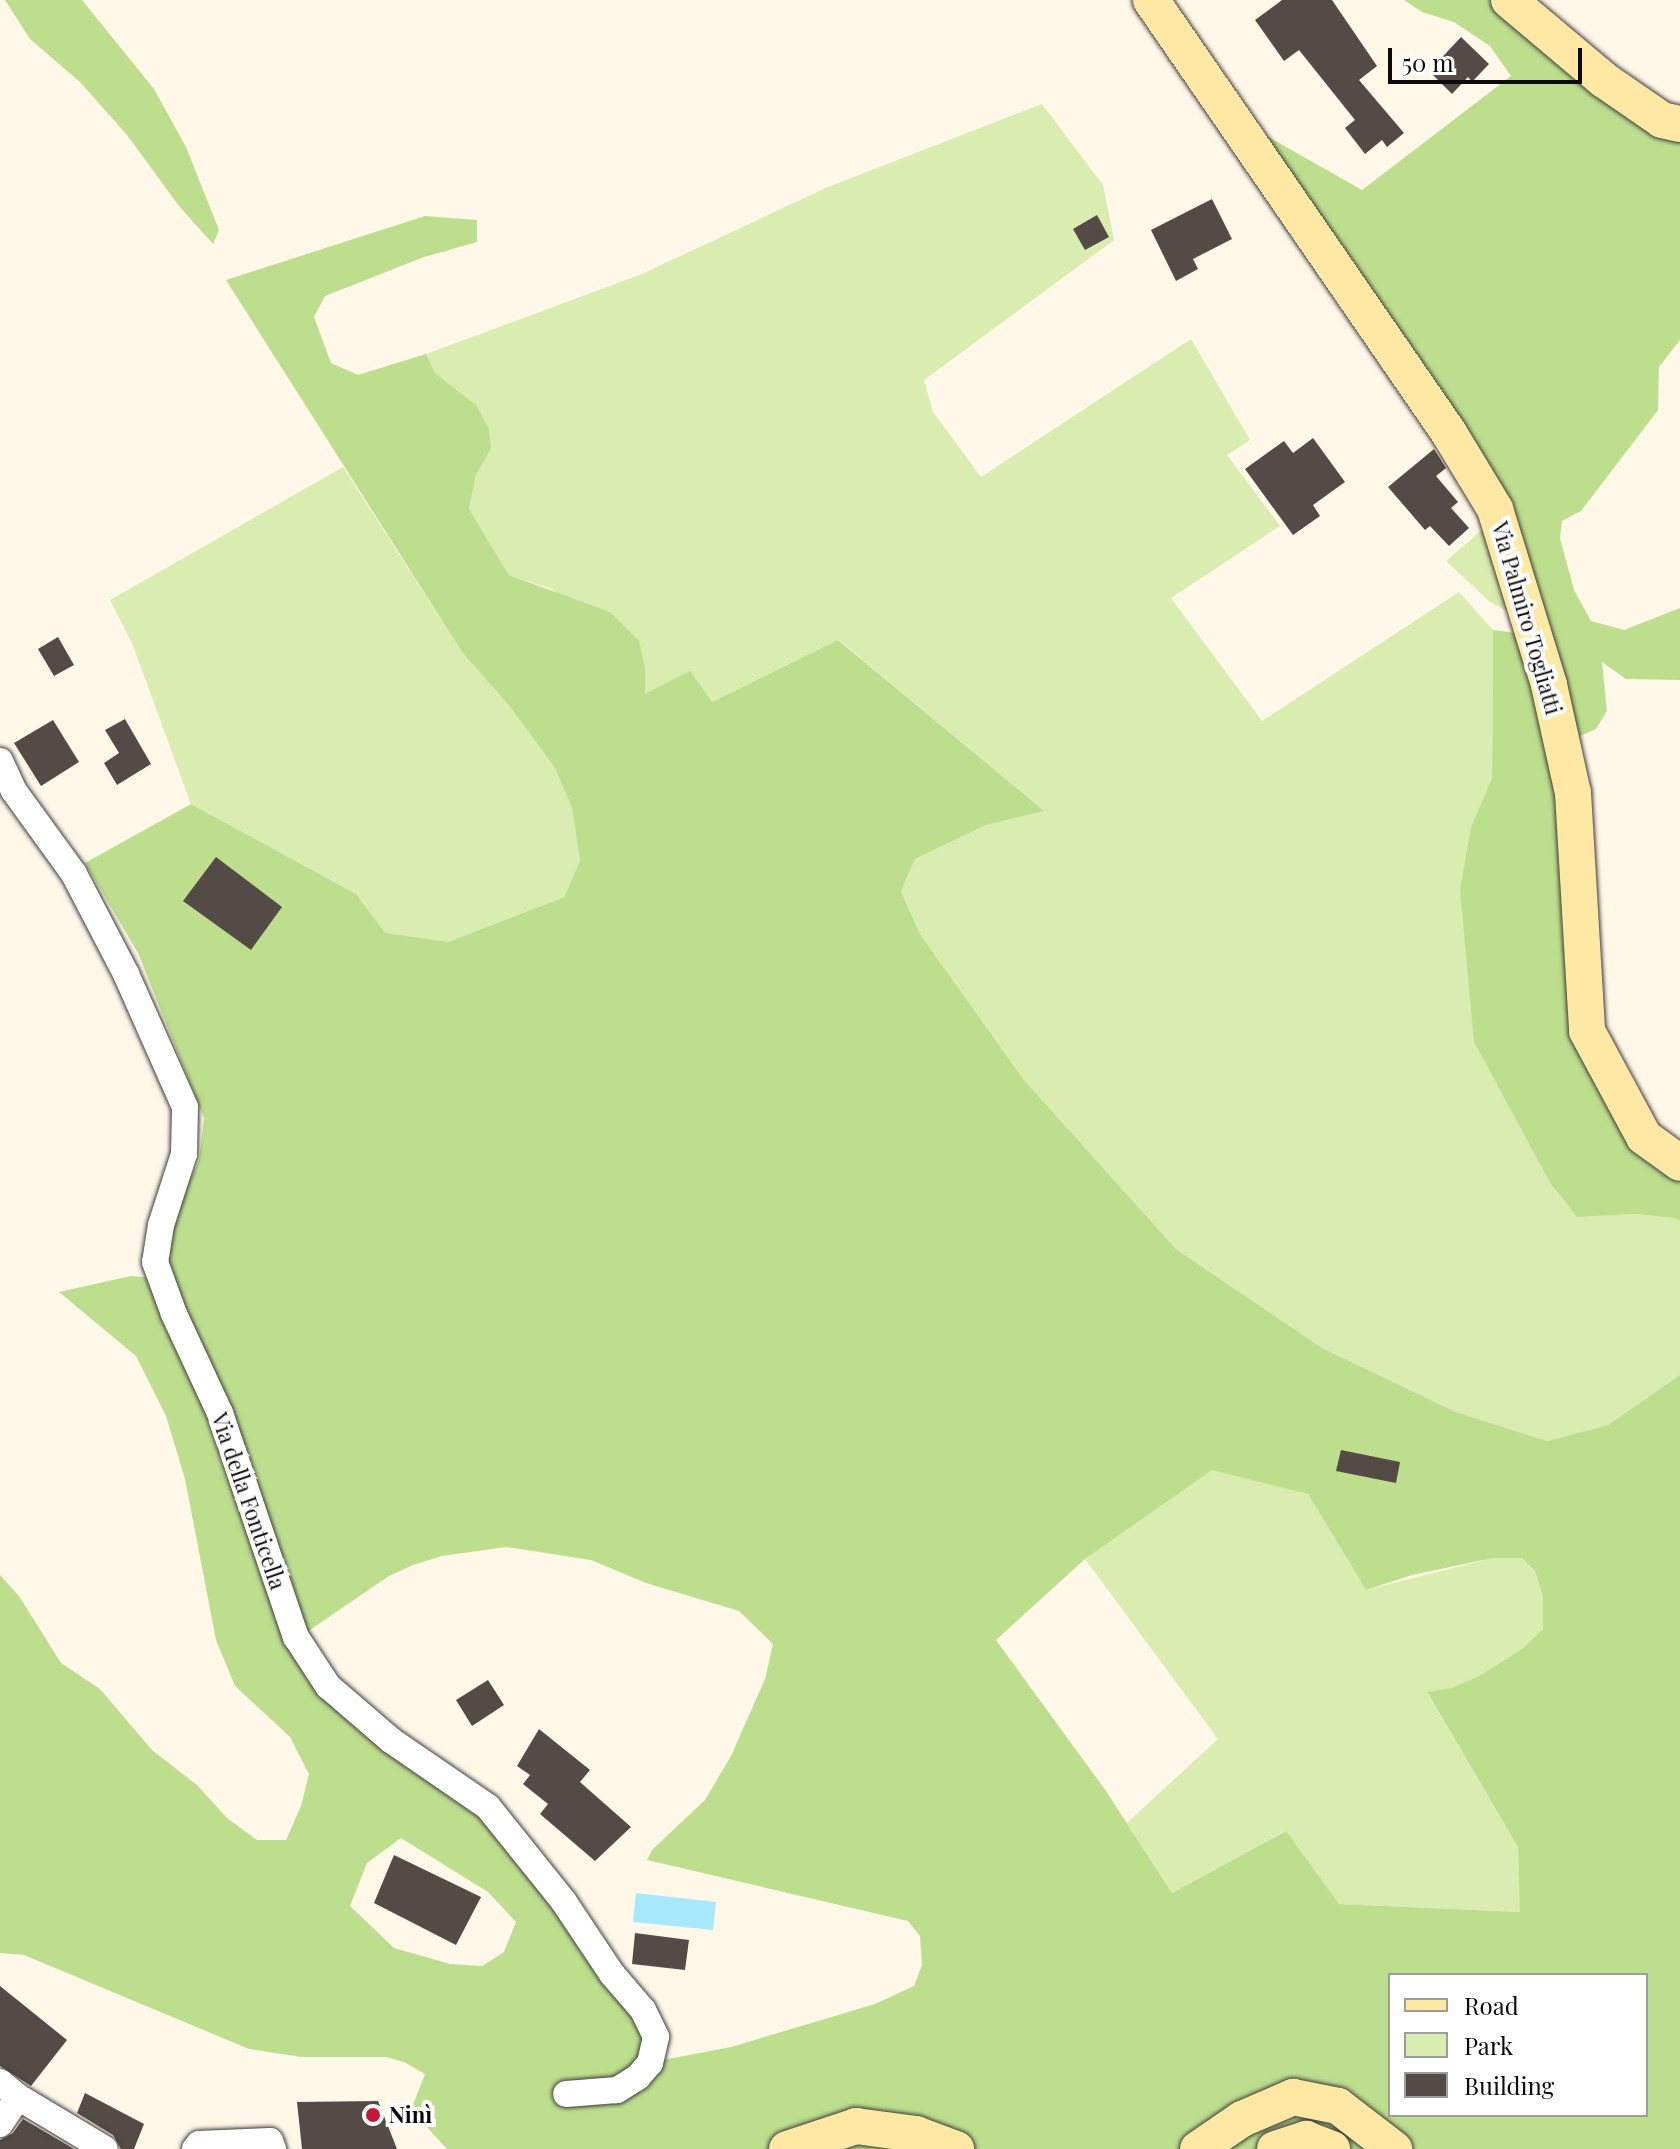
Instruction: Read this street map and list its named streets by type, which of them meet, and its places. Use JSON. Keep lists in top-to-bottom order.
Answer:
{
  "streets": {
    "street": ["Via Palmiro Togliatti", "Via della Fonticella"]
  },
  "places": ["Ninì"],
  "legend": ["Road", "Park", "Building"],
  "scale_bar": "50 m"
}
